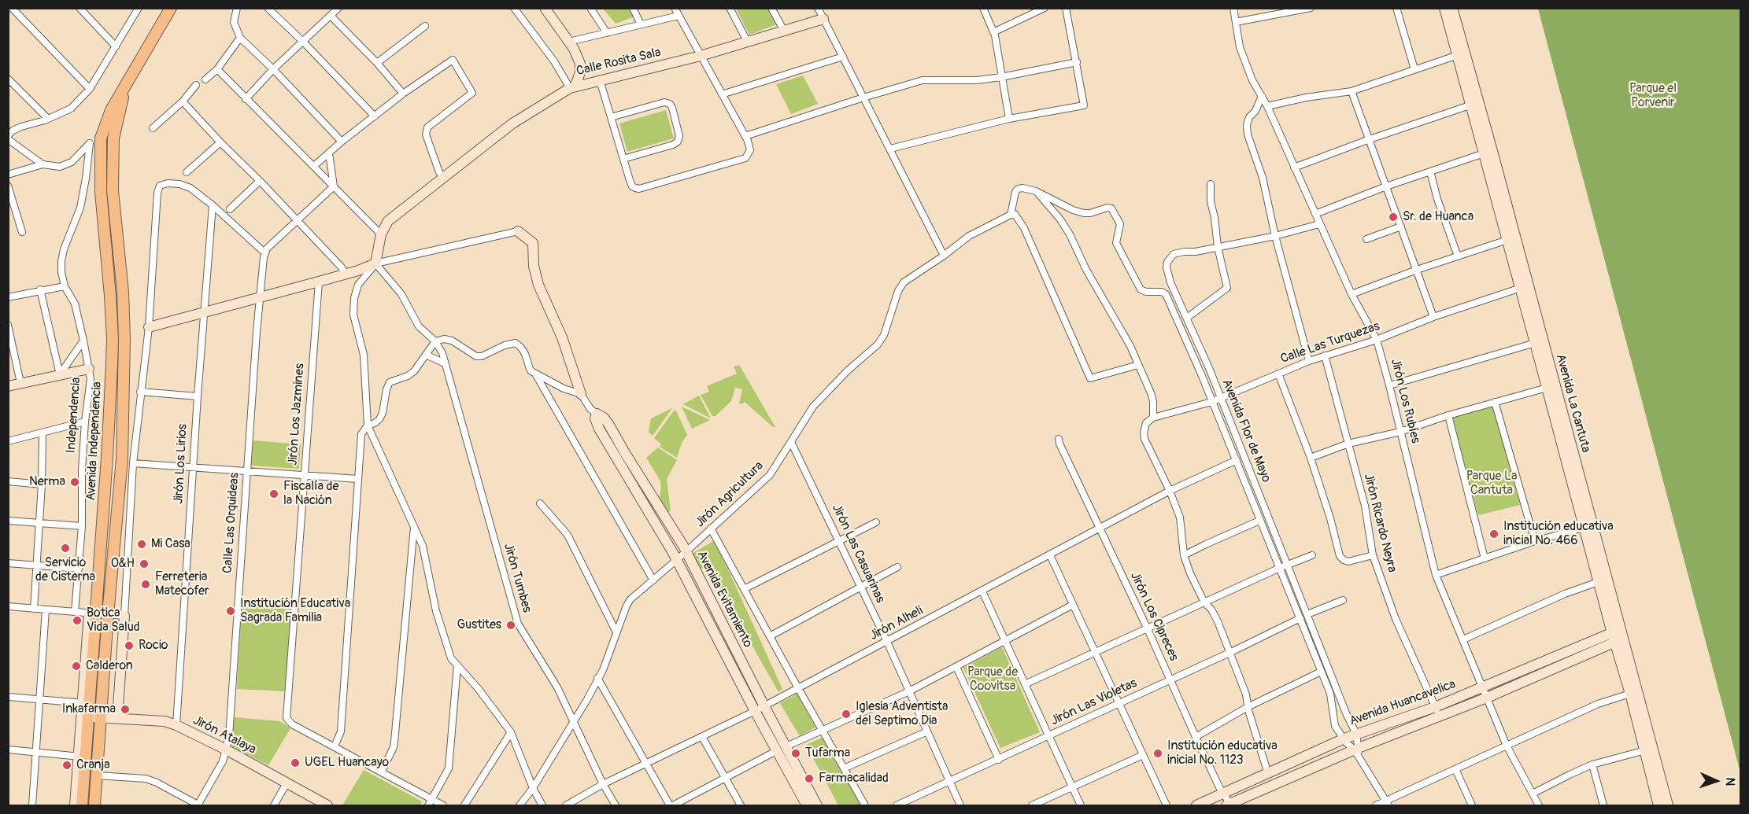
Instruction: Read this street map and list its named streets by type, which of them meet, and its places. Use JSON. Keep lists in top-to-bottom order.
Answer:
{
  "streets": {
    "main road": ["Avenida Independencia"],
    "street": [
      "Calle Rosita Sala",
      "Calle Las Turquezas",
      "Jirón Los Rubíes",
      "Avenida La Cantuta",
      "Jirón Los Jazmines",
      "Independencia",
      "Avenida Flor de Mayo",
      "Jirón Los Lirios",
      "Jirón Agricultura",
      "Calle Las Orquideas",
      "Jirón Ricardo Neyra",
      "Jirón Las Casuarinas",
      "Jirón Tumbes",
      "Avenida Evitamiento",
      "Jirón Los Cipreces",
      "Jirón Alheli",
      "Jirón Las Violetas",
      "Avenida Huancavelica",
      "Jirón Atalaya"
    ]
  },
  "crossings": [
    ["Calle Las Turquezas", "Jirón Los Rubíes"],
    ["Calle Las Turquezas", "Avenida La Cantuta"],
    ["Calle Las Turquezas", "Avenida Flor de Mayo"],
    ["Calle Las Turquezas", "Jirón Ricardo Neyra"],
    ["Jirón Los Rubíes", "Avenida Flor de Mayo"],
    ["Jirón Los Rubíes", "Avenida Huancavelica"],
    ["Avenida La Cantuta", "Avenida Huancavelica"],
    ["Avenida Flor de Mayo", "Jirón Alheli"],
    ["Avenida Flor de Mayo", "Jirón Las Violetas"],
    ["Avenida Flor de Mayo", "Avenida Huancavelica"],
    ["Avenida Independencia", "Jirón Atalaya"],
    ["Jirón Los Lirios", "Jirón Atalaya"],
    ["Jirón Agricultura", "Jirón Las Casuarinas"],
    ["Jirón Agricultura", "Jirón Tumbes"],
    ["Jirón Agricultura", "Avenida Evitamiento"],
    ["Calle Las Orquideas", "Jirón Atalaya"],
    ["Jirón Ricardo Neyra", "Avenida Huancavelica"],
    ["Jirón Las Casuarinas", "Jirón Alheli"],
    ["Jirón Las Casuarinas", "Jirón Las Violetas"],
    ["Jirón Tumbes", "Jirón Alheli"],
    ["Avenida Evitamiento", "Jirón Alheli"],
    ["Jirón Los Cipreces", "Jirón Alheli"],
    ["Jirón Los Cipreces", "Jirón Las Violetas"],
    ["Jirón Los Cipreces", "Avenida Huancavelica"]
  ],
  "parks": ["Parque el Porvenir", "Parque La Cantuta", "Parque de Coovitsa"],
  "places": [
    "Sr. de Huanca",
    "Nerma",
    "Fiscalía de la Nación",
    "Institución educativa inicial No. 466",
    "Mi Casa",
    "Servicio de Cisterna",
    "O&H",
    "Ferreteria Matecofer",
    "Institución Educativa Sagrada Familia",
    "Botica Vida Salud",
    "Gustites",
    "Rocio",
    "Calderon",
    "Inkafarma",
    "Iglesia Adventista del Septimo Dia",
    "Tufarma",
    "Institución educativa inicial No. 1123",
    "UGEL Huancayo",
    "Cranja",
    "Farmacalidad"
  ],
  "north": "right"
}
